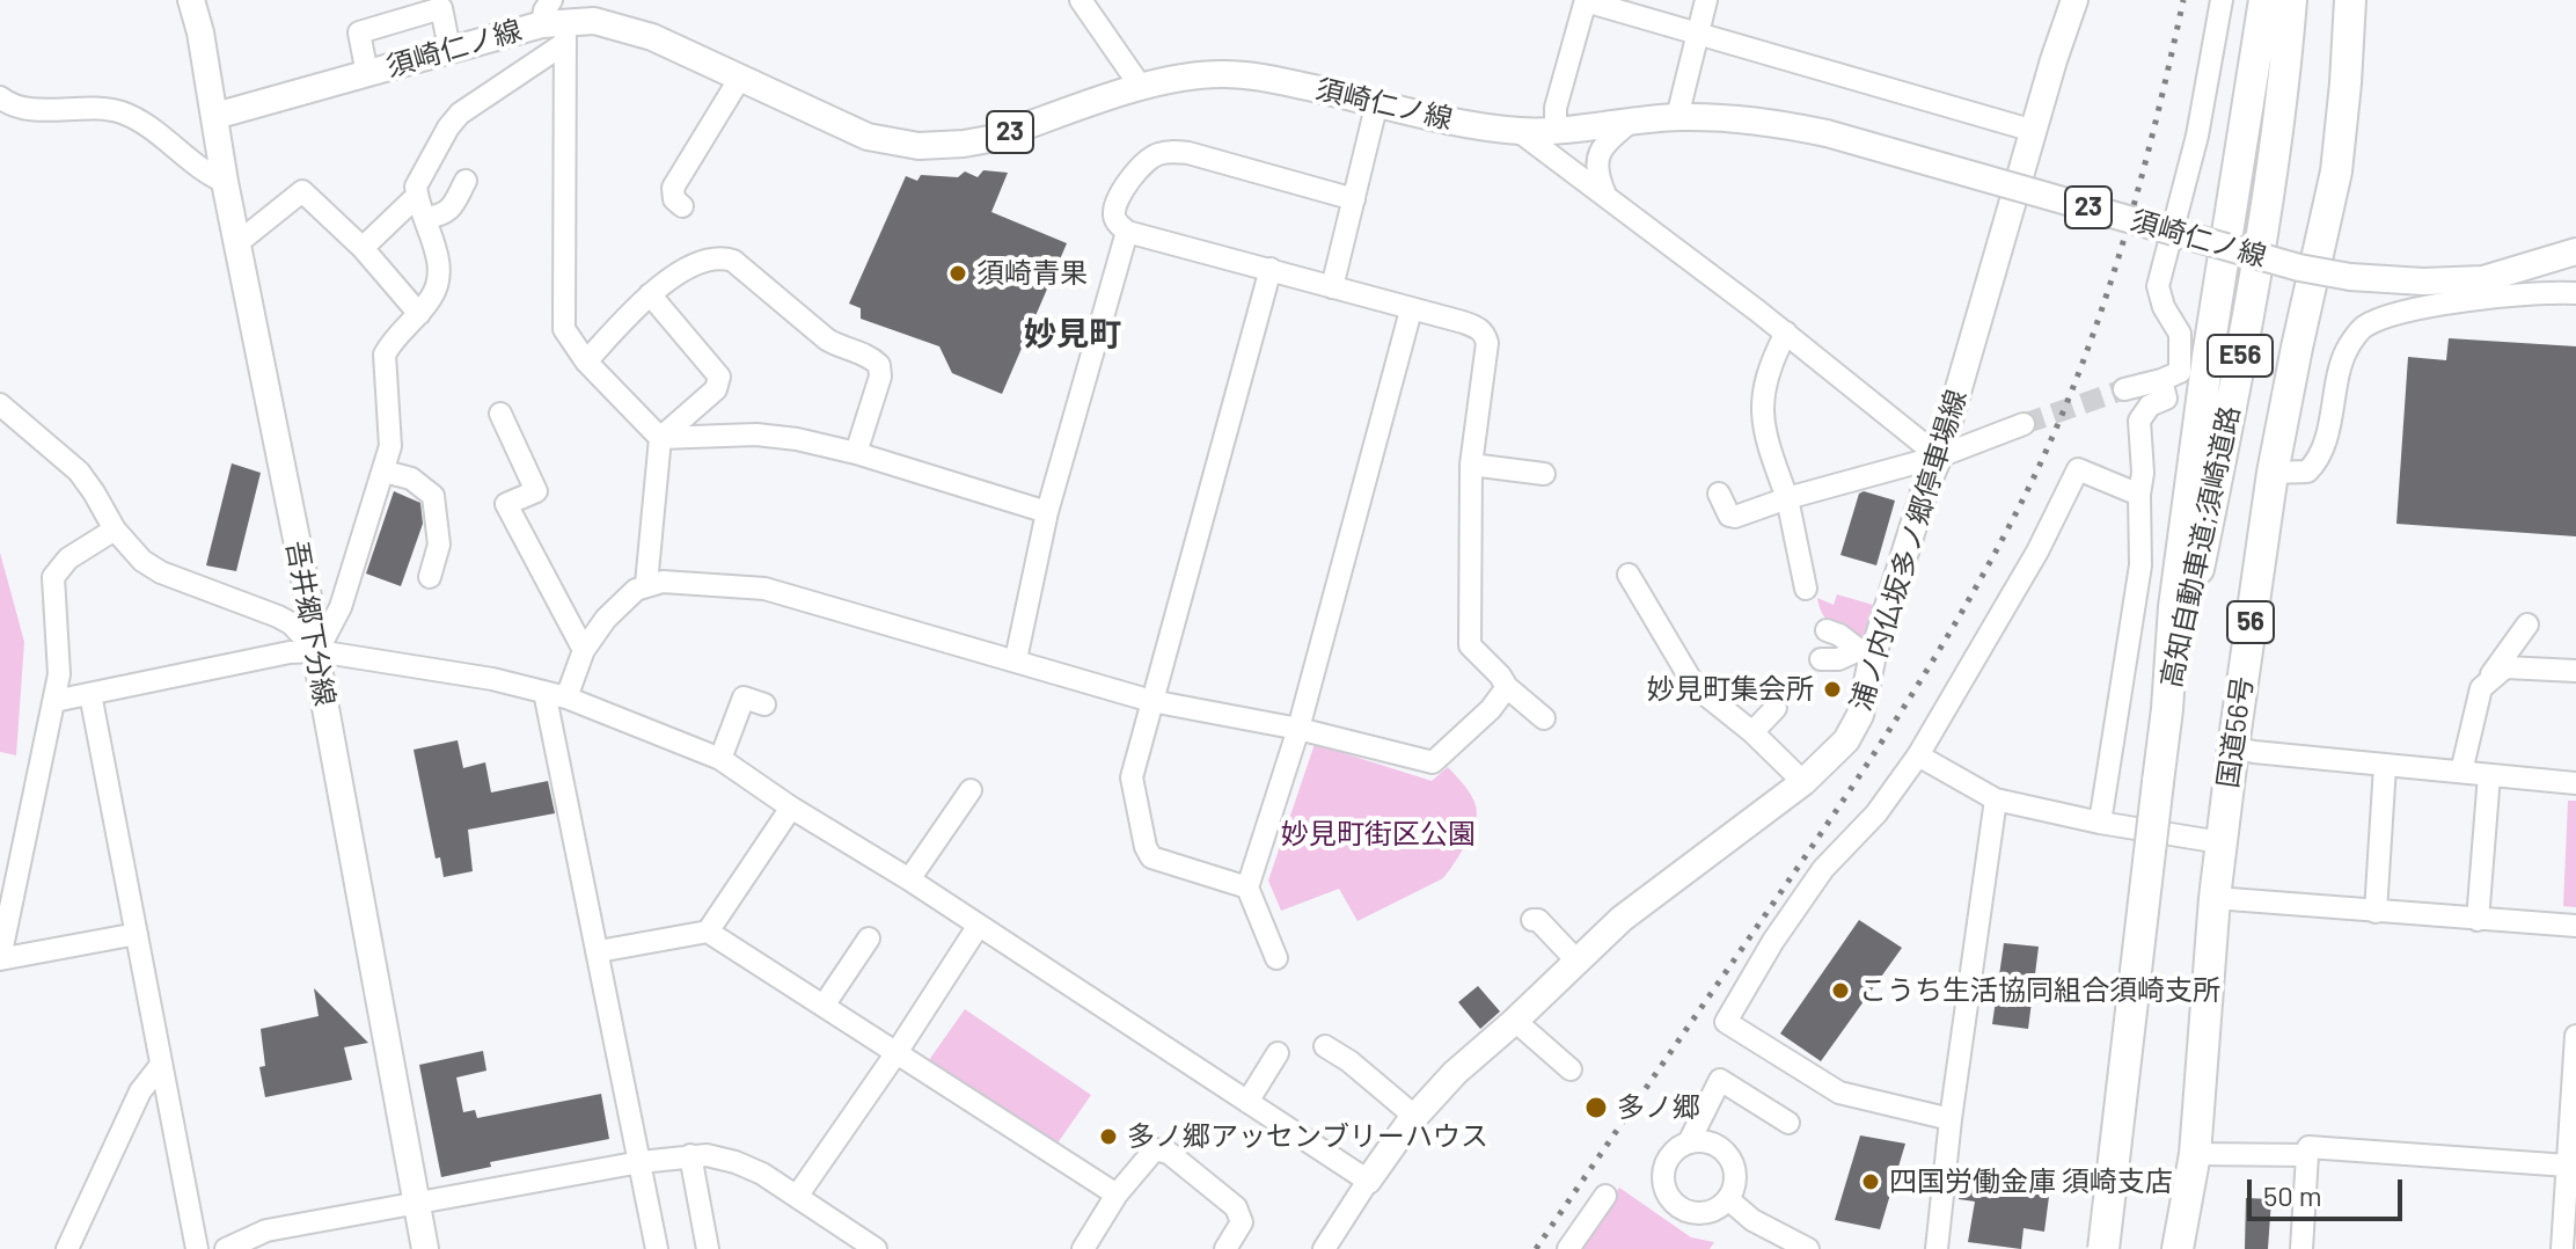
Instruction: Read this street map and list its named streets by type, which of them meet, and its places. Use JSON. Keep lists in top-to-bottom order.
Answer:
{
  "streets": {
    "highway": [
      "E56",
      "高知自動車道;須崎道路",
      "56",
      "国道56号"
    ],
    "main road": [
      "須崎仁ノ線",
      "23",
      "浦ノ内仏坂多ノ郷停車場線",
      "吾井郷下分線"
    ]
  },
  "crossings": [
    ["須崎仁ノ線", "吾井郷下分線"]
  ],
  "districts": ["妙見町"],
  "parks": ["妙見町街区公園"],
  "places": [
    "須崎青果",
    "妙見町集会所",
    "こうち生活協同組合須崎支所",
    "多ノ郷",
    "多ノ郷アッセンブリーハウス",
    "四国労働金庫 須崎支店"
  ],
  "scale_bar": "50 m"
}
